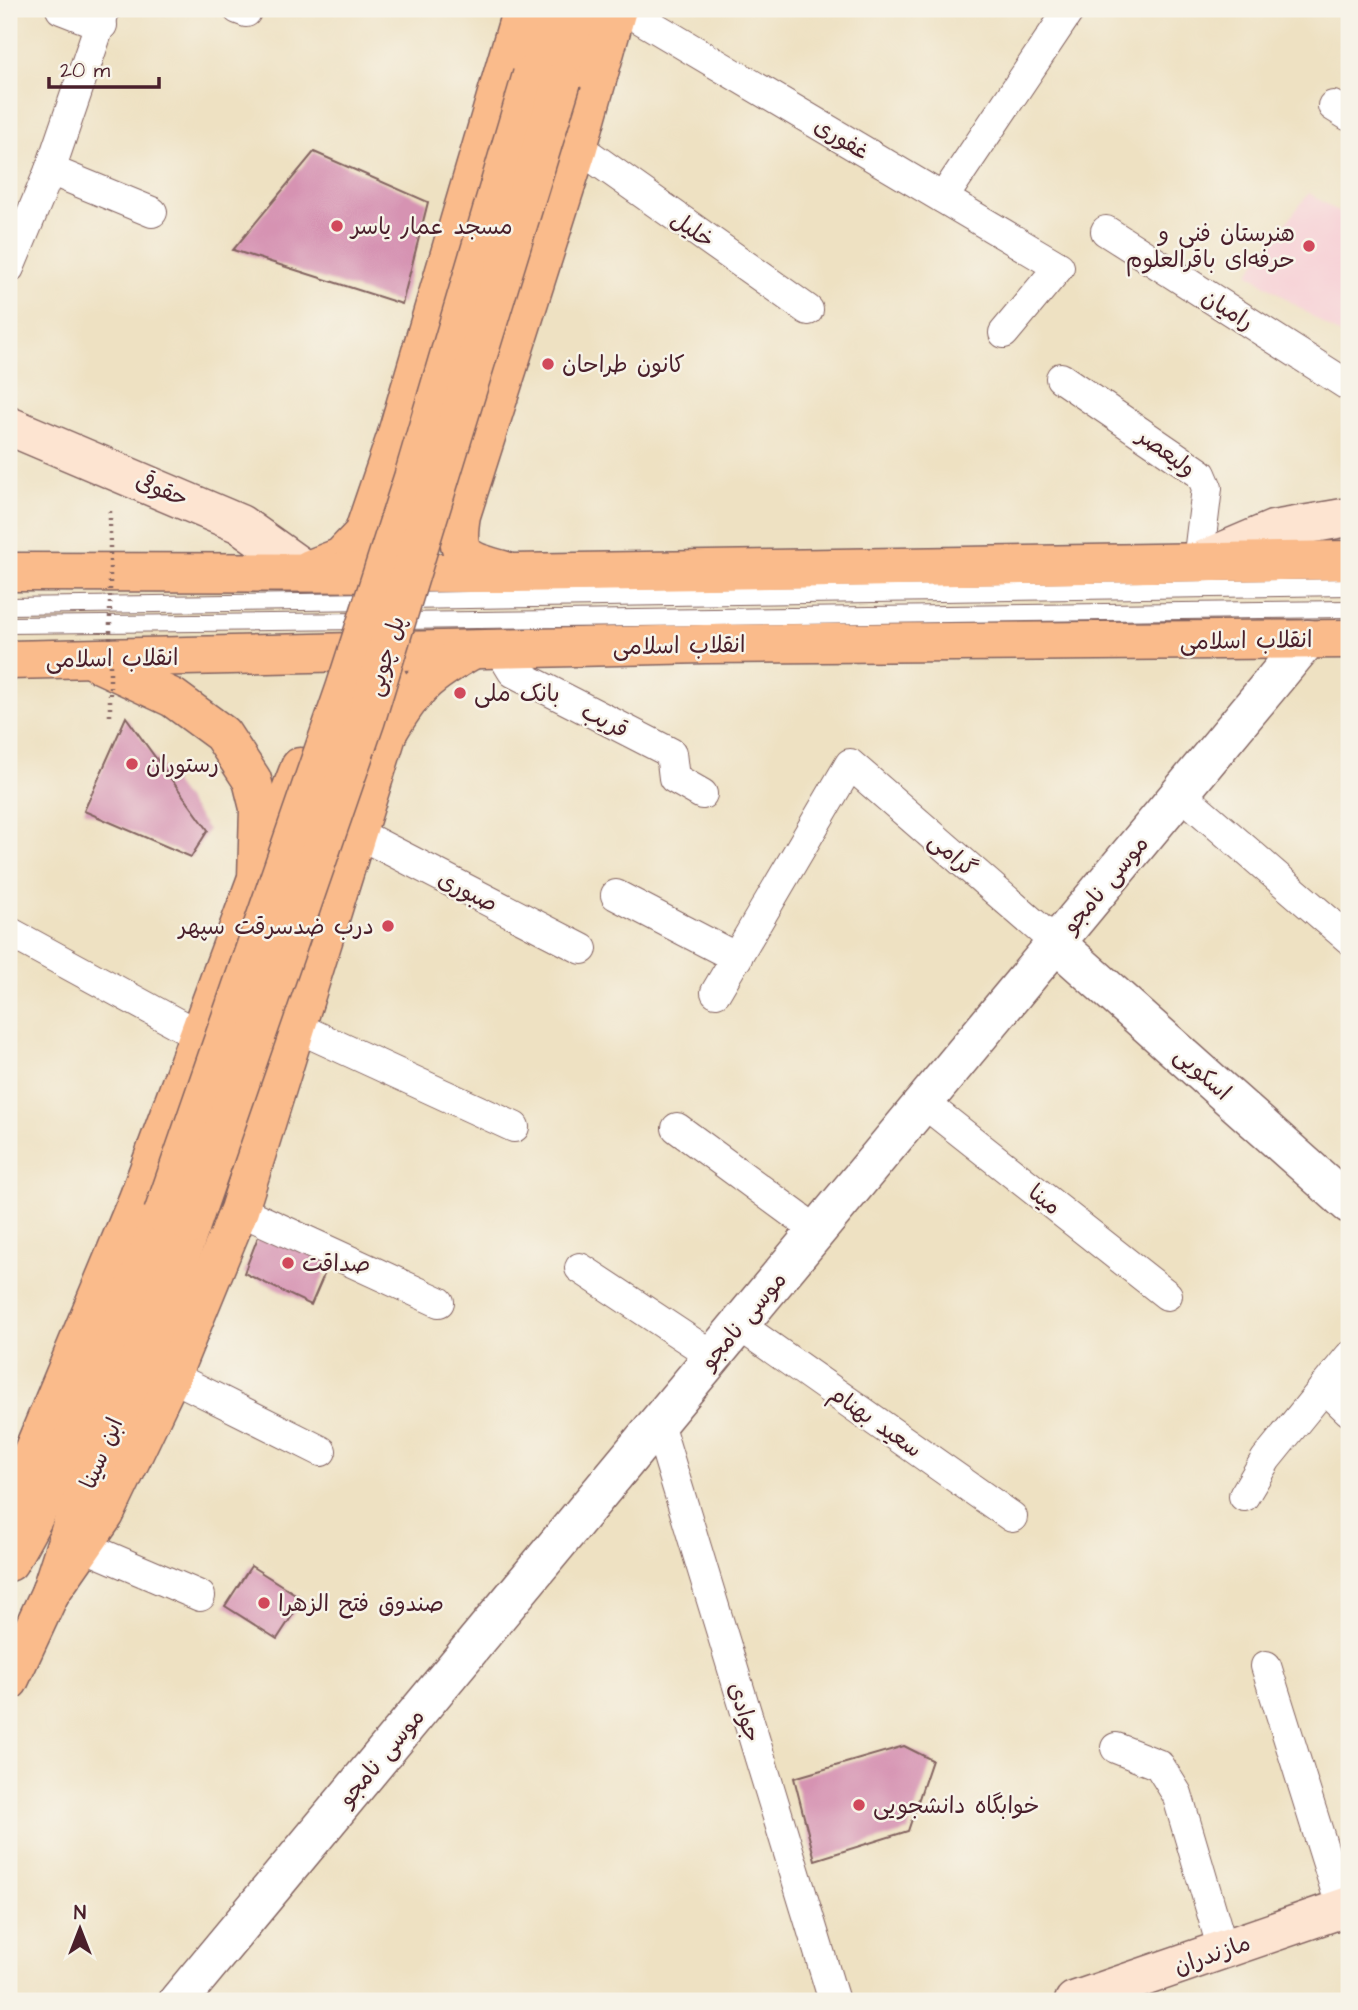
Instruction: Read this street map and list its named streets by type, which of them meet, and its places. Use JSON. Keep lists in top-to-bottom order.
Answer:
{
  "streets": {
    "main road": [
      "حقوقی",
      "انقلاب اسلامی",
      "پل چوبی",
      "ابن سینا",
      "مازندران"
    ],
    "street": [
      "غفوری",
      "خلیل",
      "رامیان",
      "ولیعصر",
      "قریب",
      "گرامی",
      "موسی نامجو",
      "صبوری",
      "اسکویی",
      "مینا",
      "سعید بهنام",
      "جوادی"
    ]
  },
  "crossings": [
    ["انقلاب اسلامی", "قریب"],
    ["انقلاب اسلامی", "موسی نامجو"],
    ["پل چوبی", "ابن سینا"],
    ["گرامی", "موسی نامجو"],
    ["گرامی", "اسکویی"],
    ["موسی نامجو", "اسکویی"],
    ["موسی نامجو", "مینا"],
    ["موسی نامجو", "سعید بهنام"],
    ["موسی نامجو", "جوادی"]
  ],
  "places": [
    "مسجد عمار یاسر",
    "هنرستان فنی و حرفه‌ای باقرالعلوم",
    "کانون طراحان",
    "بانک ملی",
    "رستوران",
    "درب ضدسرقت سپهر",
    "صداقت",
    "صندوق فتح الزهرا",
    "خوابگاه دانشجویی"
  ],
  "scale_bar": "20 m",
  "north": "top"
}
